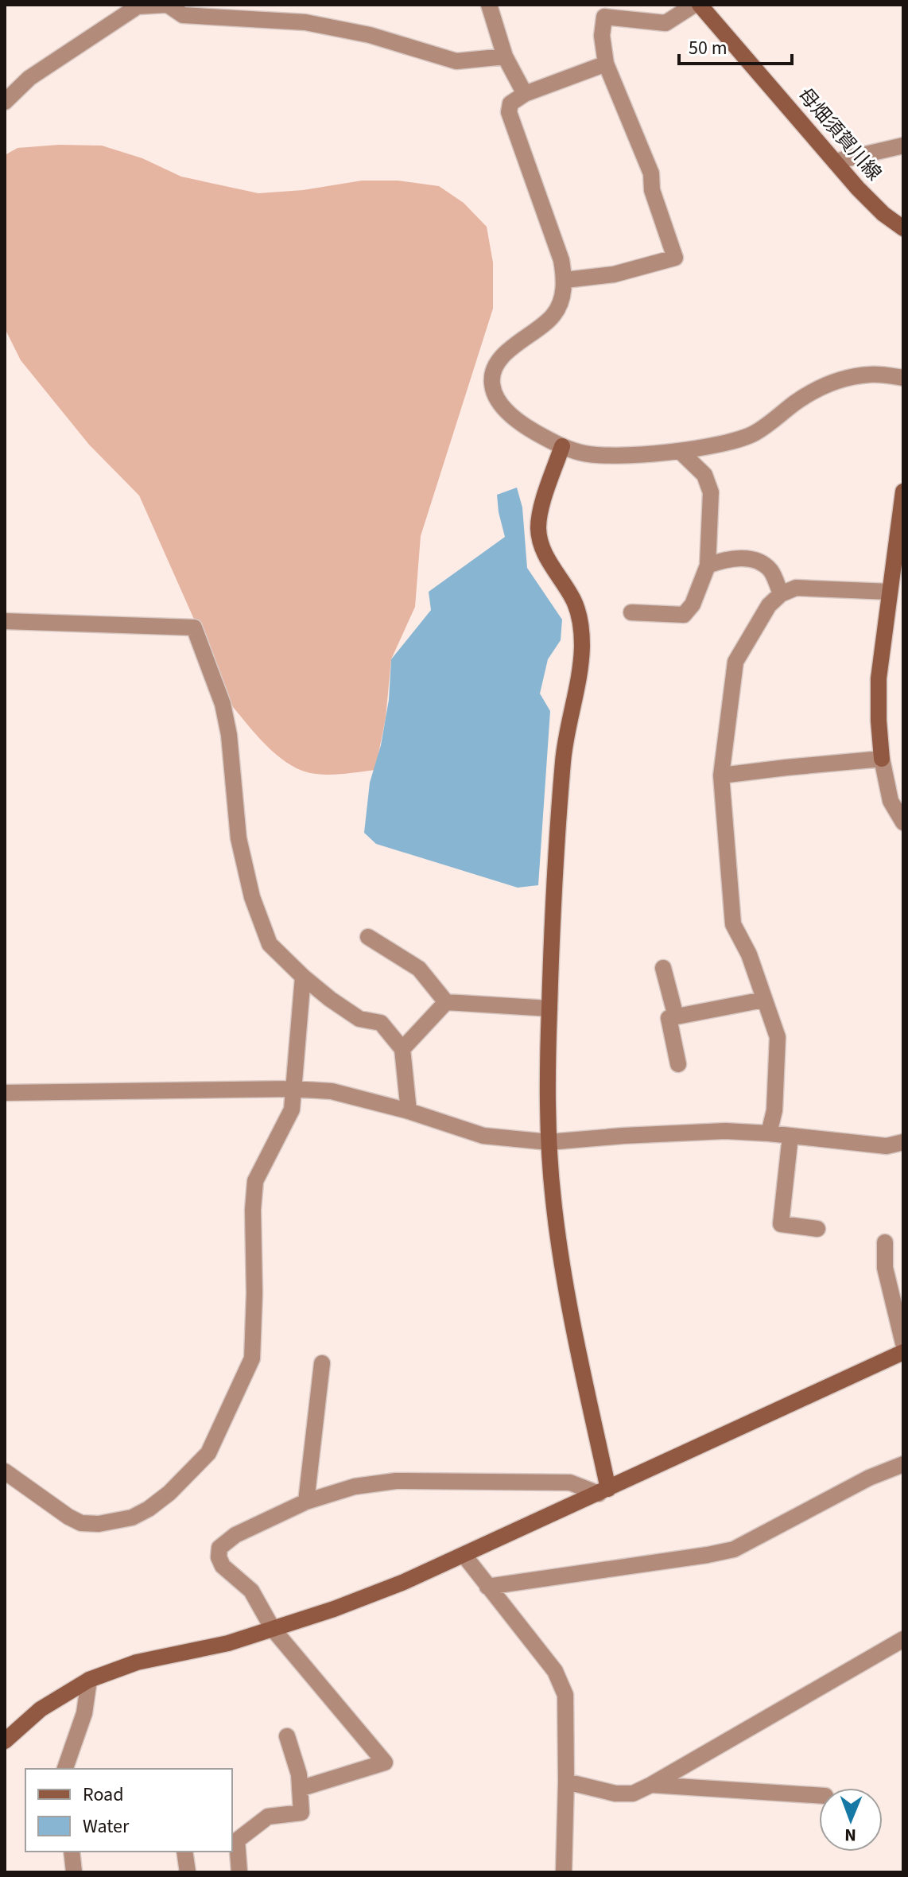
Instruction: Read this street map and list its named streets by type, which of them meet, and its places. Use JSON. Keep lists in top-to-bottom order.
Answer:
{
  "streets": {
    "street": ["母畑須賀川線"]
  },
  "legend": ["Road", "Water"],
  "scale_bar": "50 m",
  "north": "bottom"
}
